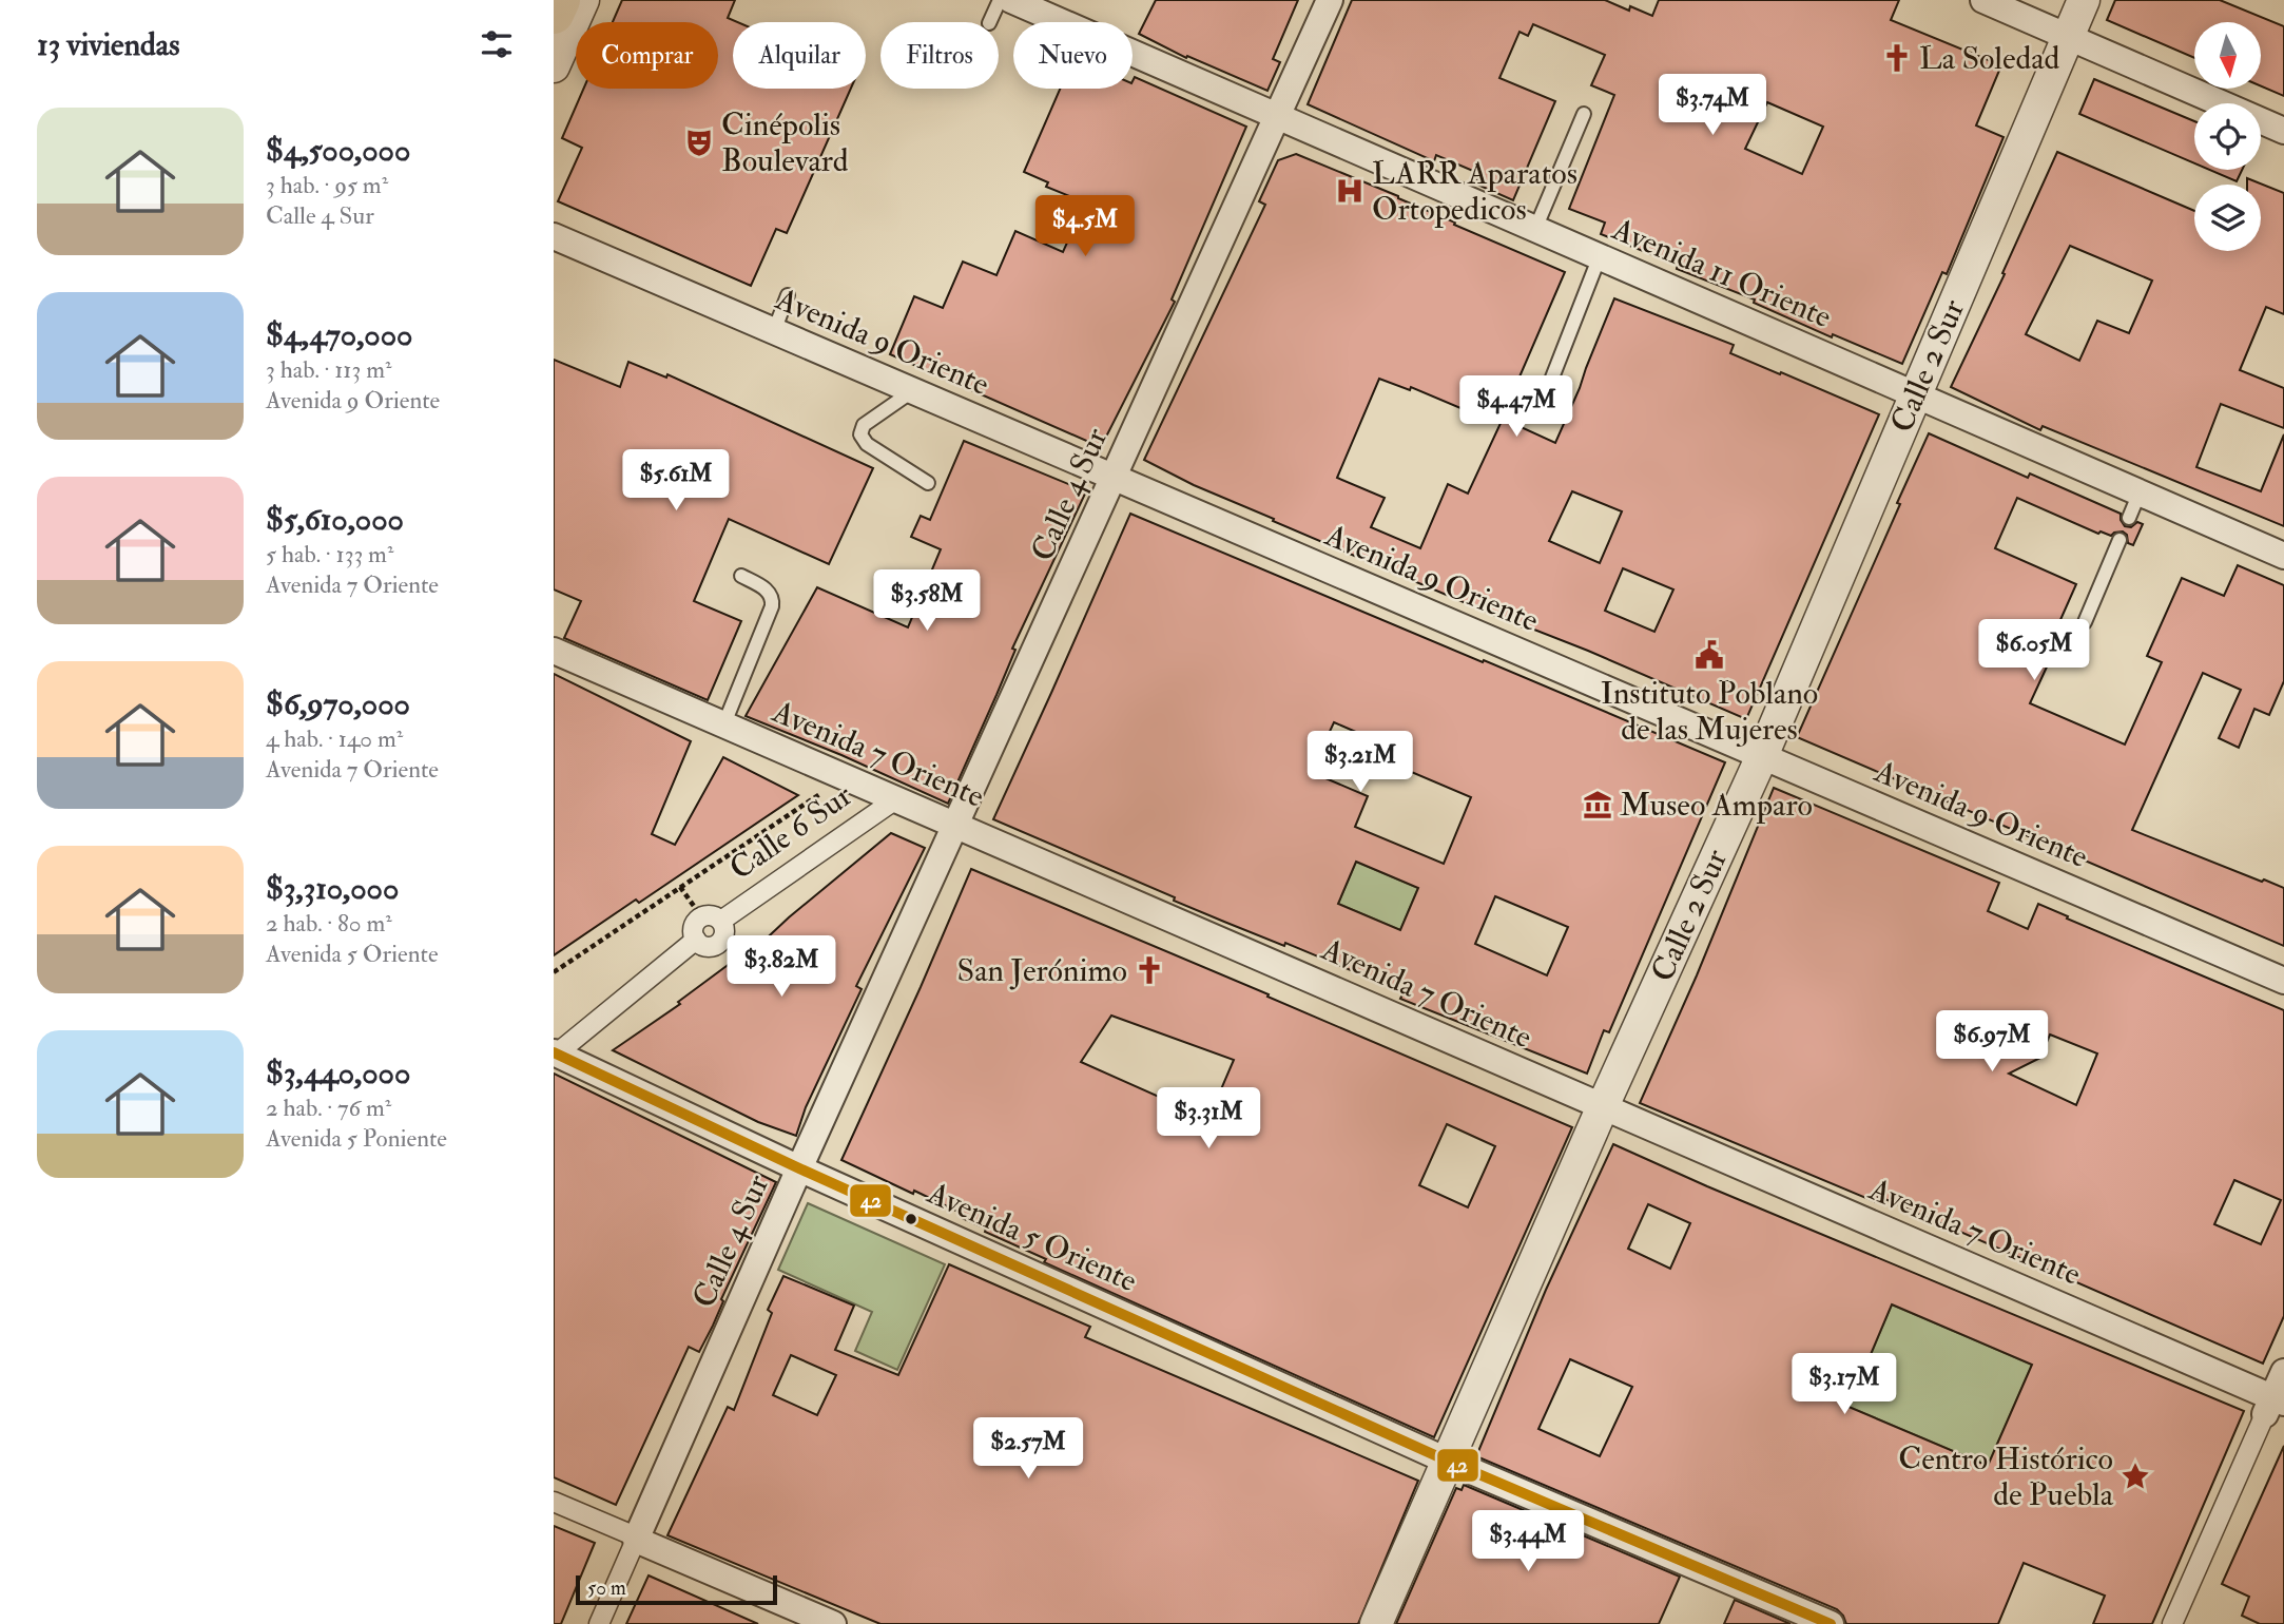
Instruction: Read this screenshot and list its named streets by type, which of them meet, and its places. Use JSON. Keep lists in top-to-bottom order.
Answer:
{
  "streets": {
    "street": [
      "Avenida 11 Oriente",
      "Avenida 9 Oriente",
      "Calle 2 Sur",
      "Calle 4 Sur",
      "Avenida 7 Oriente",
      "Calle 6 Sur",
      "Avenida 5 Oriente"
    ]
  },
  "crossings": [
    ["Avenida 11 Oriente", "Calle 2 Sur"],
    ["Avenida 11 Oriente", "Calle 4 Sur"],
    ["Avenida 9 Oriente", "Calle 2 Sur"],
    ["Avenida 9 Oriente", "Calle 4 Sur"],
    ["Calle 2 Sur", "Avenida 7 Oriente"],
    ["Calle 2 Sur", "Avenida 5 Oriente"],
    ["Calle 4 Sur", "Avenida 7 Oriente"],
    ["Calle 4 Sur", "Avenida 5 Oriente"],
    ["Avenida 7 Oriente", "Calle 6 Sur"],
    ["Calle 6 Sur", "Avenida 5 Oriente"]
  ],
  "places": {
    "church": ["La Soledad", "San Jerónimo"],
    "theatre": ["Cinépolis Boulevard"],
    "hospital": ["LARR Aparatos Ortopedicos"],
    "public building": ["Instituto Poblano de las Mujeres"],
    "museum": ["Museo Amparo"],
    "place": ["Centro Histórico de Puebla"]
  },
  "lines": ["transit line 42"],
  "scale_bar": "50 m",
  "north": "bottom",
  "page": {
    "heading": "13 viviendas",
    "chip": [
      "Comprar",
      "Alquilar",
      "Filtros",
      "Nuevo"
    ],
    "price": [
      "$3.74M",
      "$4.5M",
      "$4.47M",
      "$5.61M",
      "$3.58M",
      "$6.05M",
      "$3.21M",
      "$3.82M",
      "$6.97M",
      "$3.31M",
      "$3.17M",
      "$2.57M",
      "$3.44M"
    ],
    "list": [
      {
        "name": "$4,500,000",
        "note": "3 hab. · 95 m² · Calle 4 Sur"
      },
      {
        "name": "$4,470,000",
        "note": "3 hab. · 113 m² · Avenida 9 Oriente"
      },
      {
        "name": "$5,610,000",
        "note": "5 hab. · 133 m² · Avenida 7 Oriente"
      },
      {
        "name": "$6,970,000",
        "note": "4 hab. · 140 m² · Avenida 7 Oriente"
      },
      {
        "name": "$3,310,000",
        "note": "2 hab. · 80 m² · Avenida 5 Oriente"
      },
      {
        "name": "$3,440,000",
        "note": "2 hab. · 76 m² · Avenida 5 Poniente"
      }
    ],
    "scale": "50 m"
  }
}
